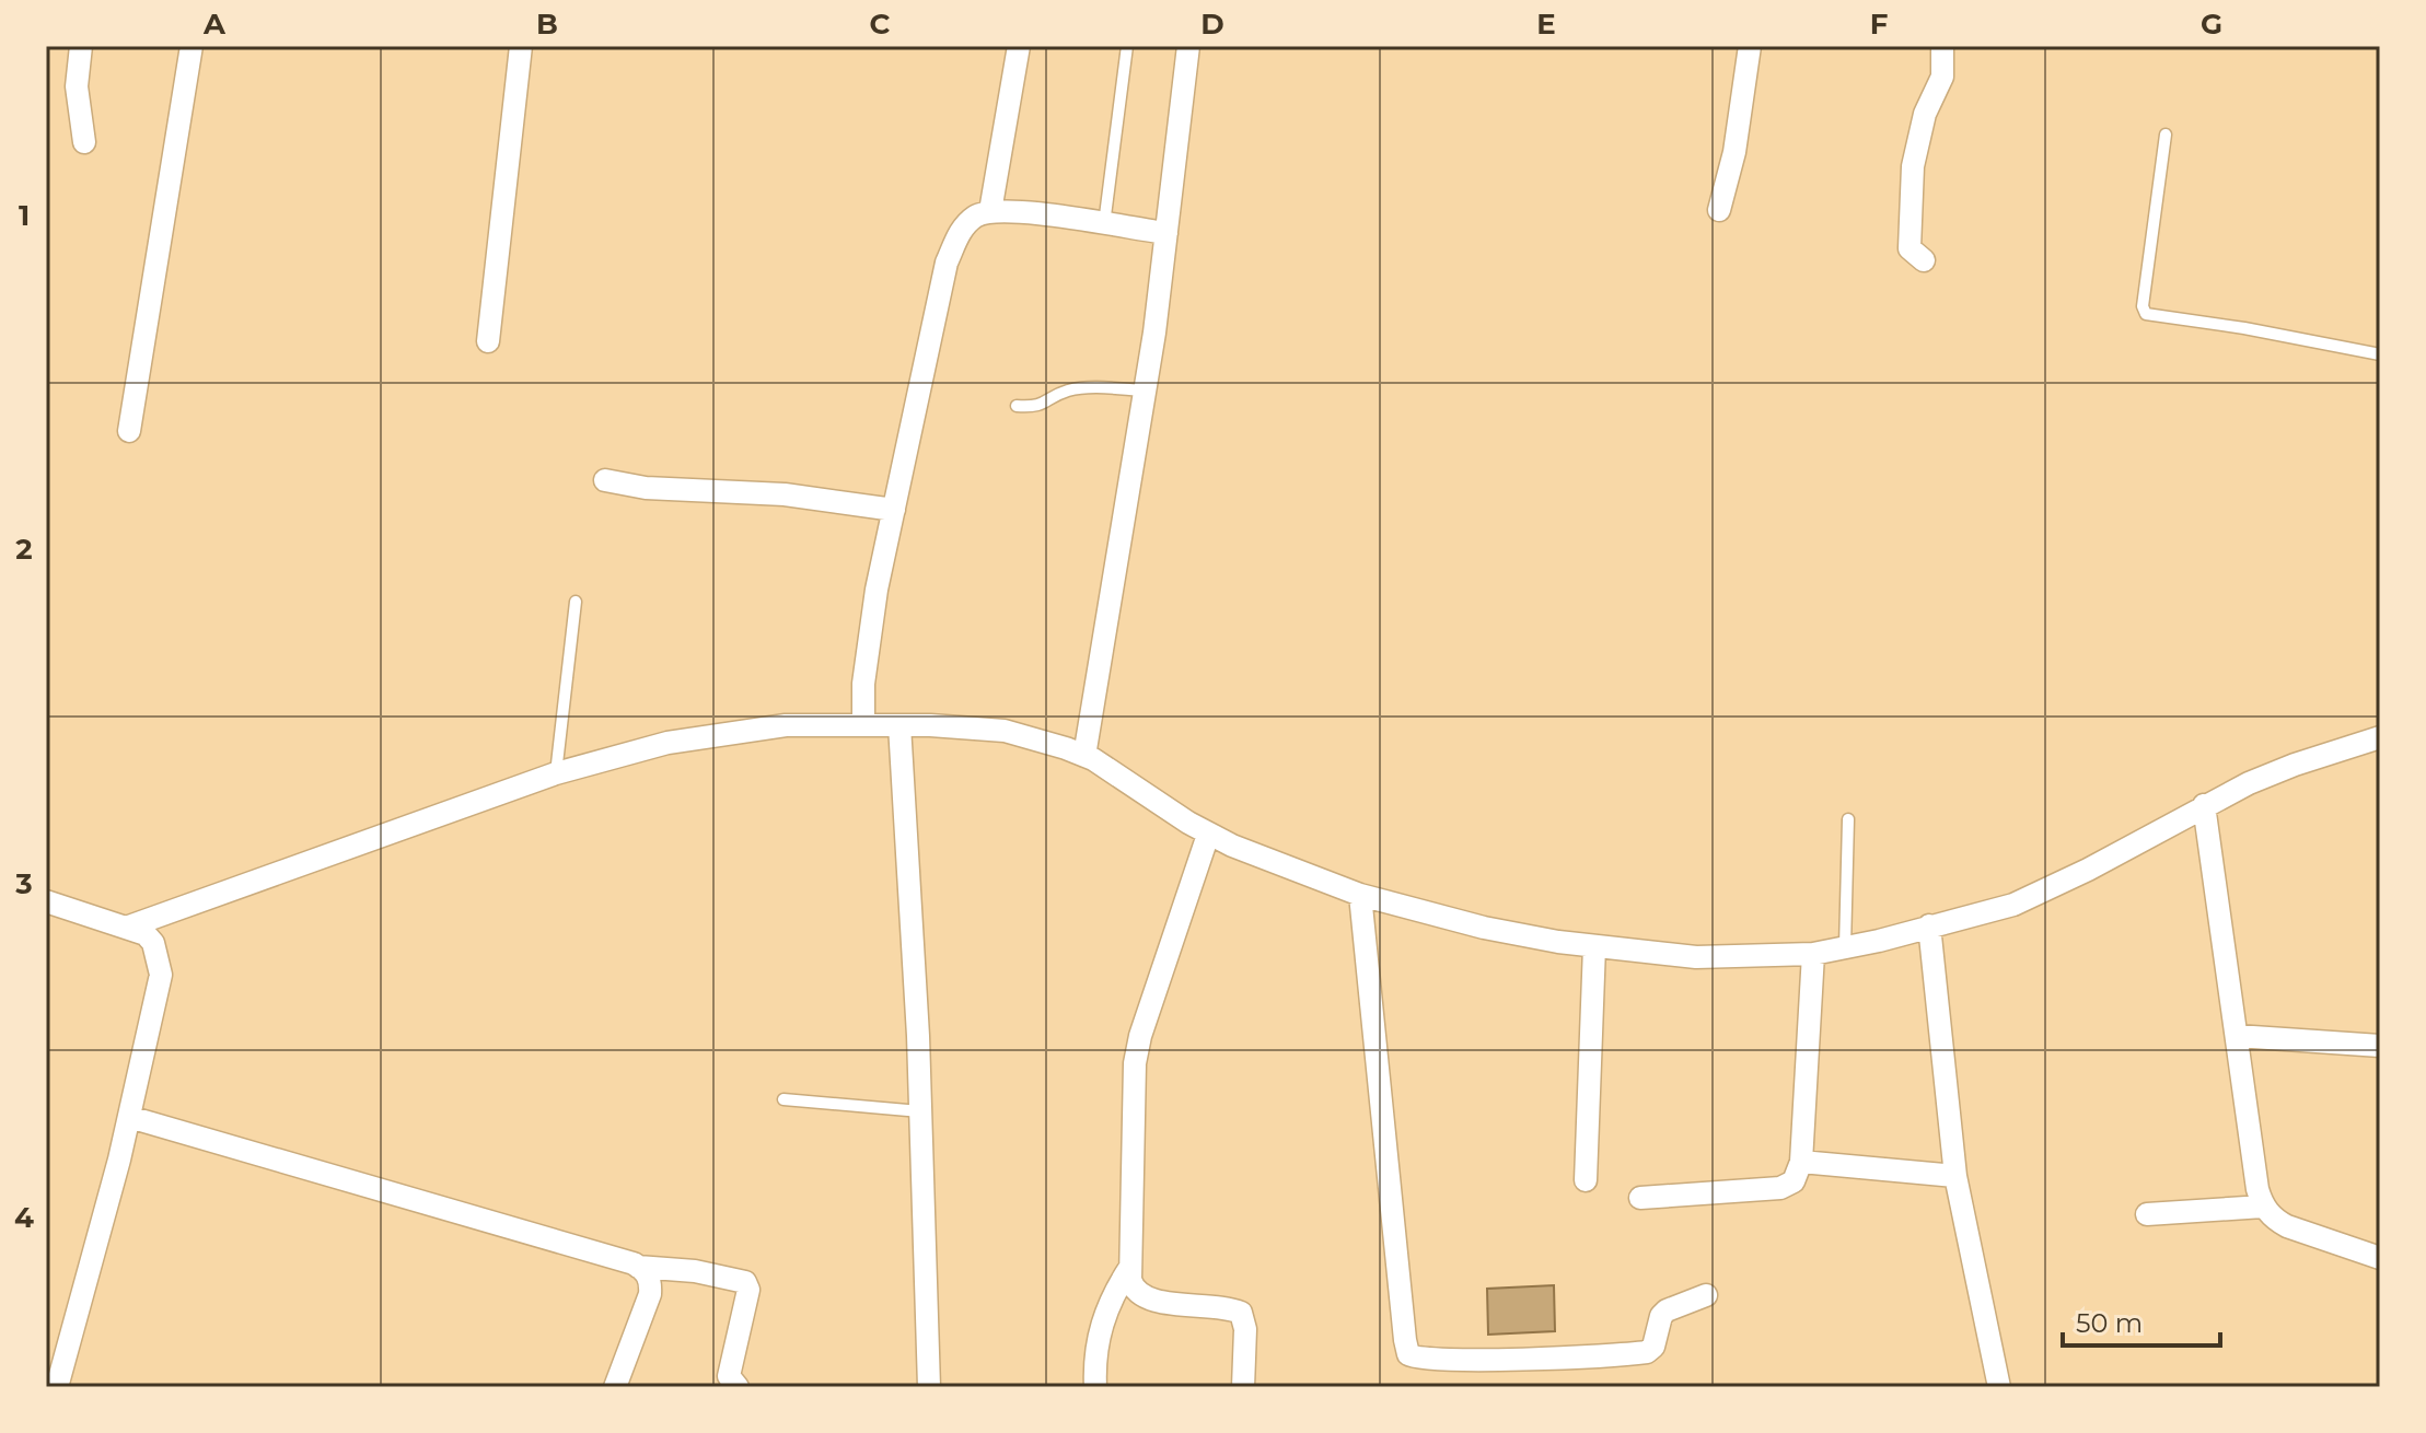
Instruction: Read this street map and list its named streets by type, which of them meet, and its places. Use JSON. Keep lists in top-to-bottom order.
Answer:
{
  "scale_bar": "50 m",
  "grid": {
    "columns": [
      "A",
      "B",
      "C",
      "D",
      "E",
      "F",
      "G"
    ],
    "rows": [
      "1",
      "2",
      "3",
      "4"
    ]
  }
}
